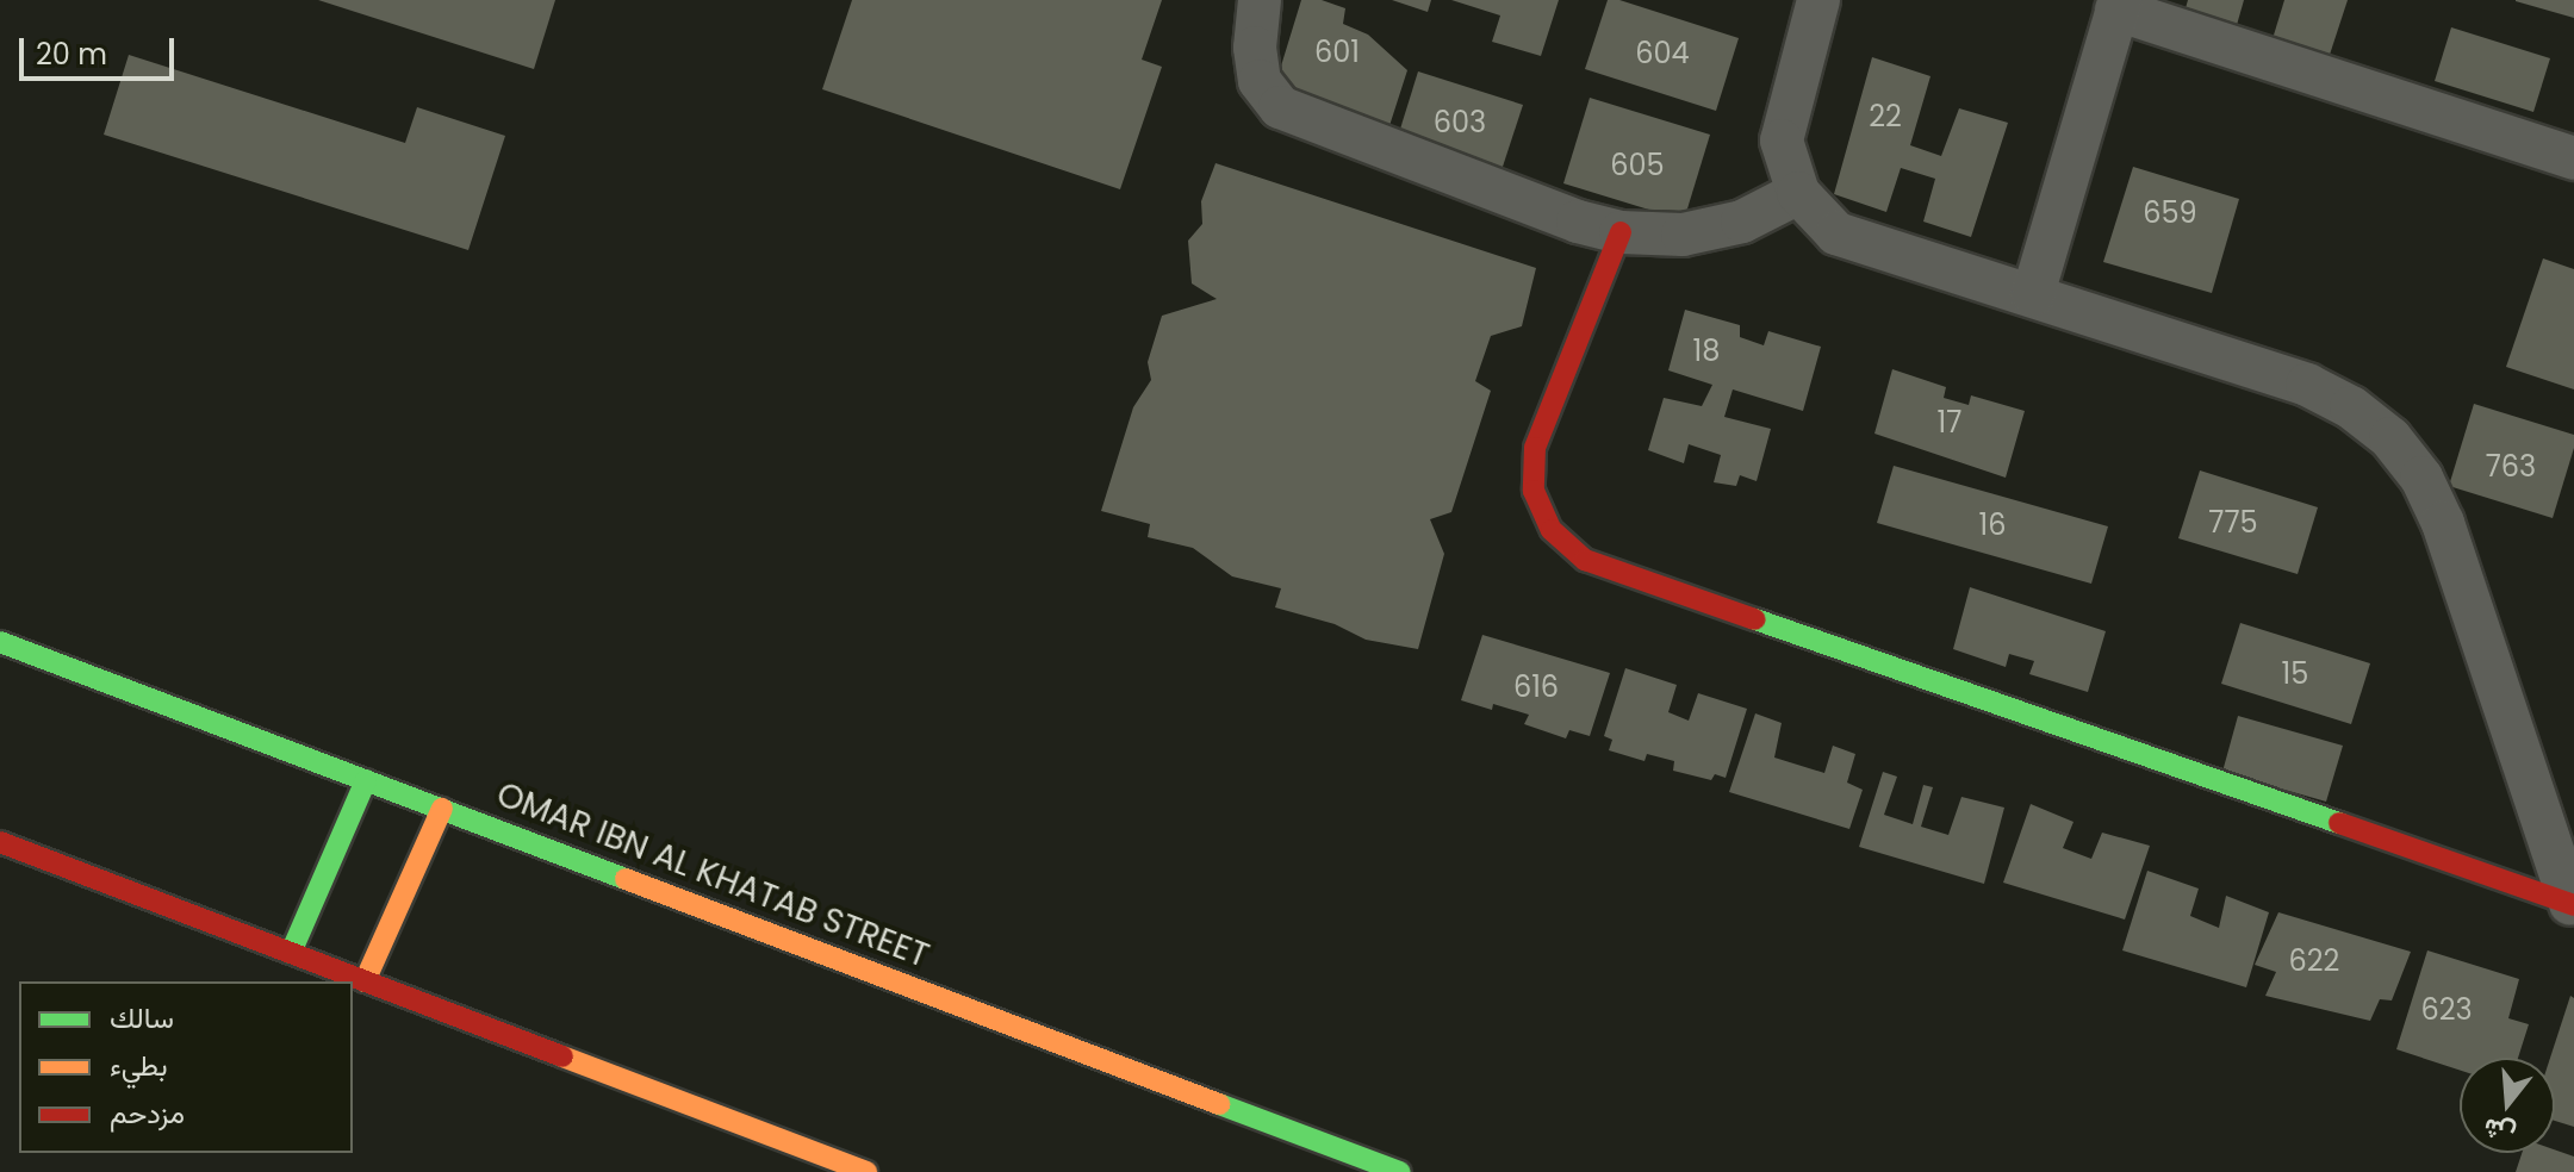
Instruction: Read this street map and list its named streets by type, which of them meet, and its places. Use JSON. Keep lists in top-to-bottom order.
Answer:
{
  "streets": {
    "street": ["OMAR IBN AL KHATAB STREET"]
  },
  "house_numbers": [
    "601",
    "604",
    "22",
    "603",
    "605",
    "659",
    "18",
    "17",
    "763",
    "775",
    "16",
    "15",
    "616",
    "622",
    "623"
  ],
  "legend": ["سالك", "بطيء", "مزدحم"],
  "scale_bar": "20 m",
  "north": "bottom"
}
